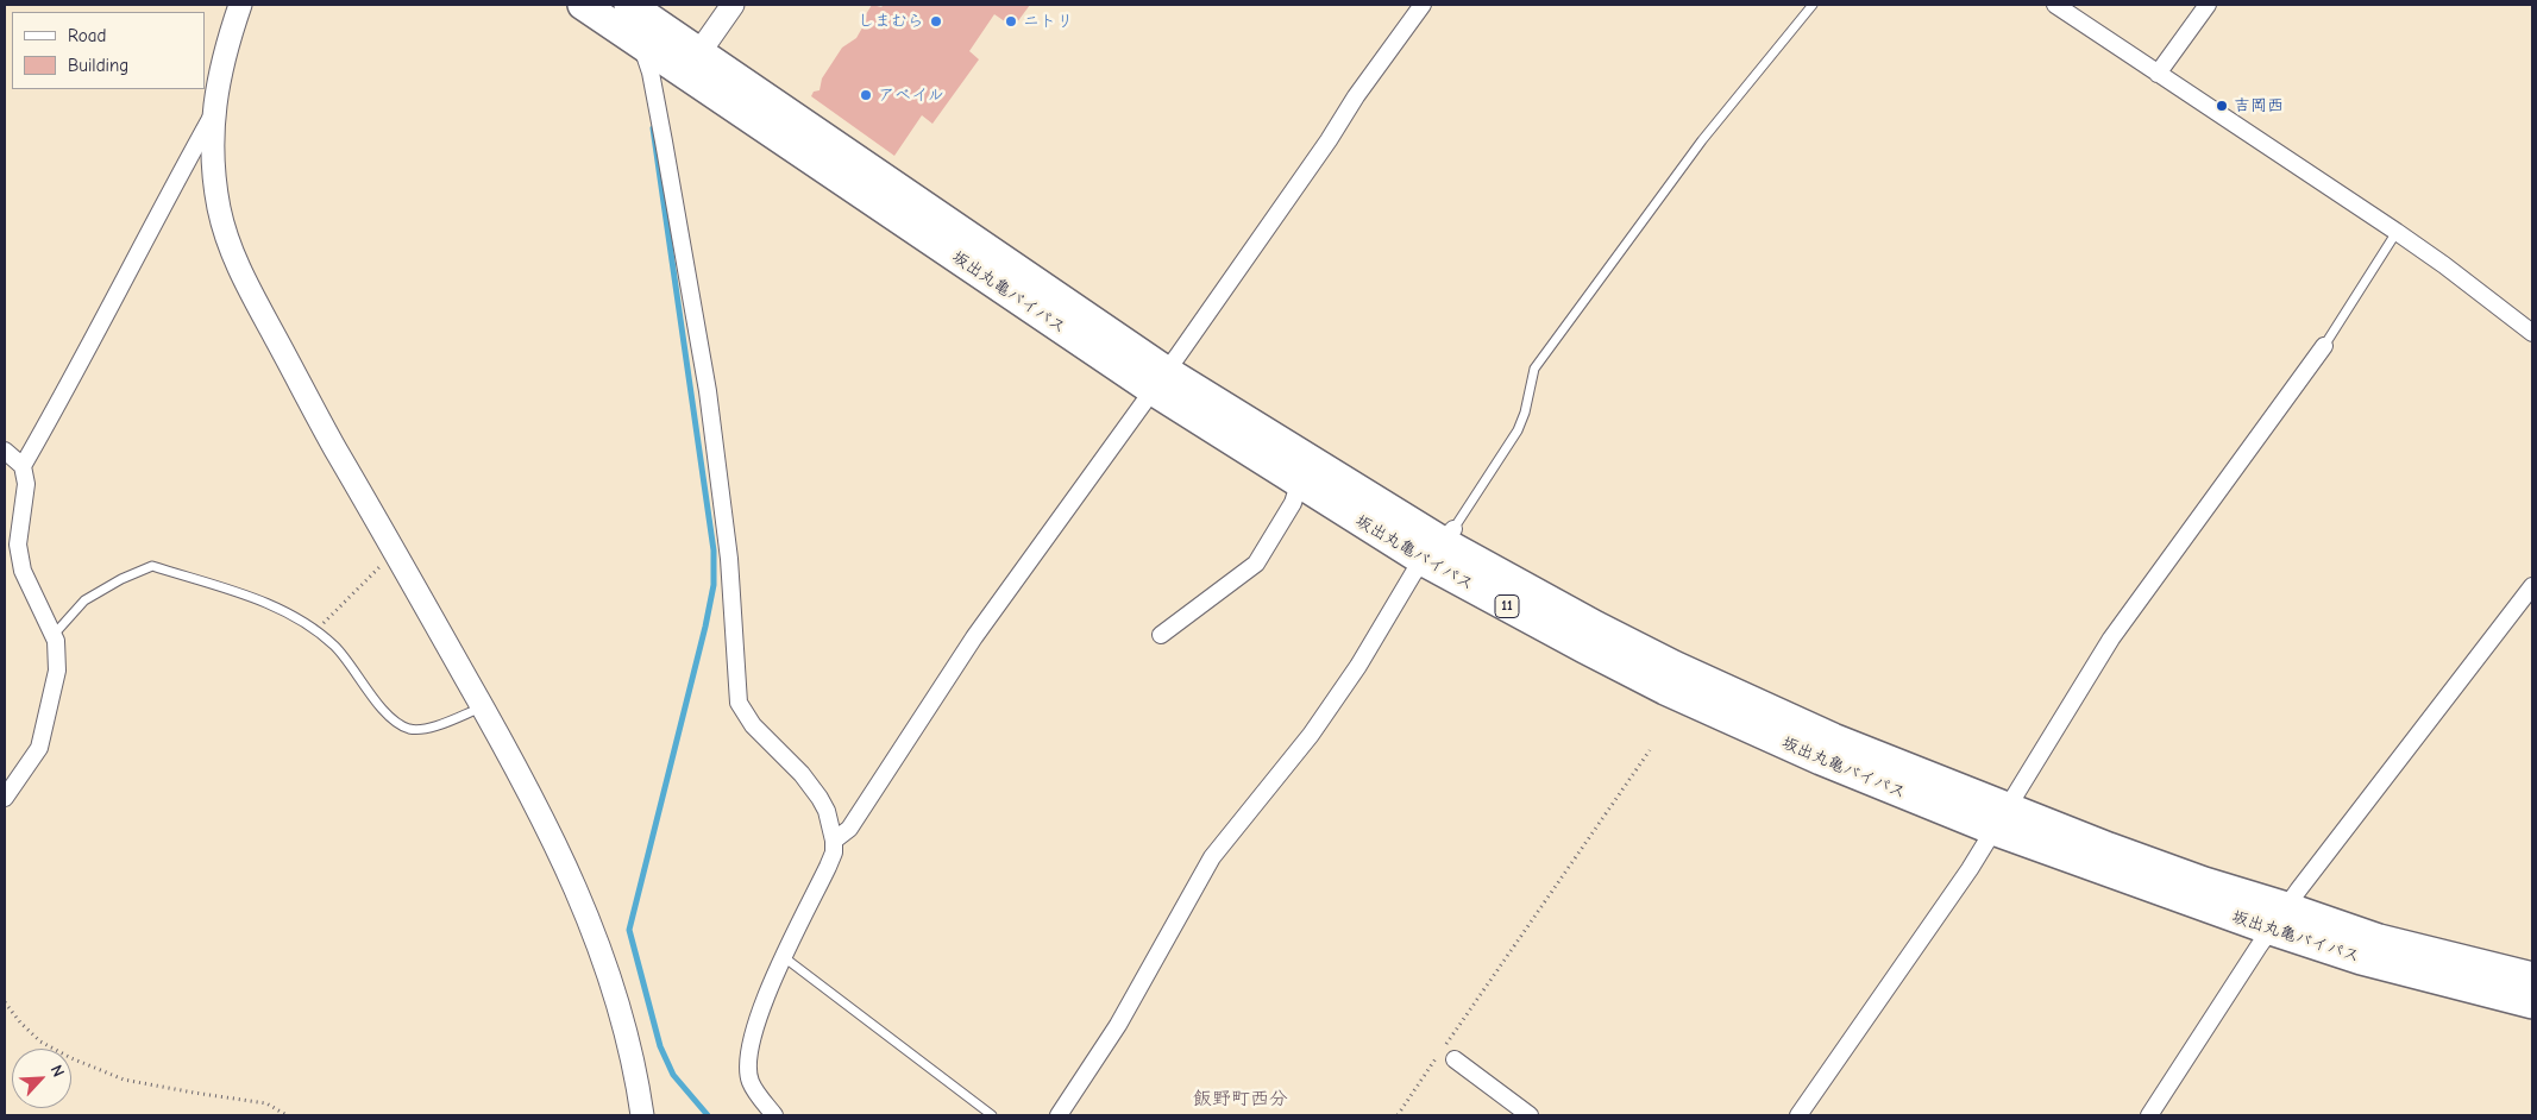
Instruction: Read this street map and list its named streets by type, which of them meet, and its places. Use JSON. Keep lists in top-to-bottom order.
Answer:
{
  "streets": {
    "highway": ["坂出丸亀バイパス", "11"]
  },
  "districts": ["飯野町西分"],
  "places": [
    "しまむら",
    "ニトリ",
    "アベイル",
    "吉岡西"
  ],
  "legend": ["Road", "Building"],
  "north": "top right"
}
